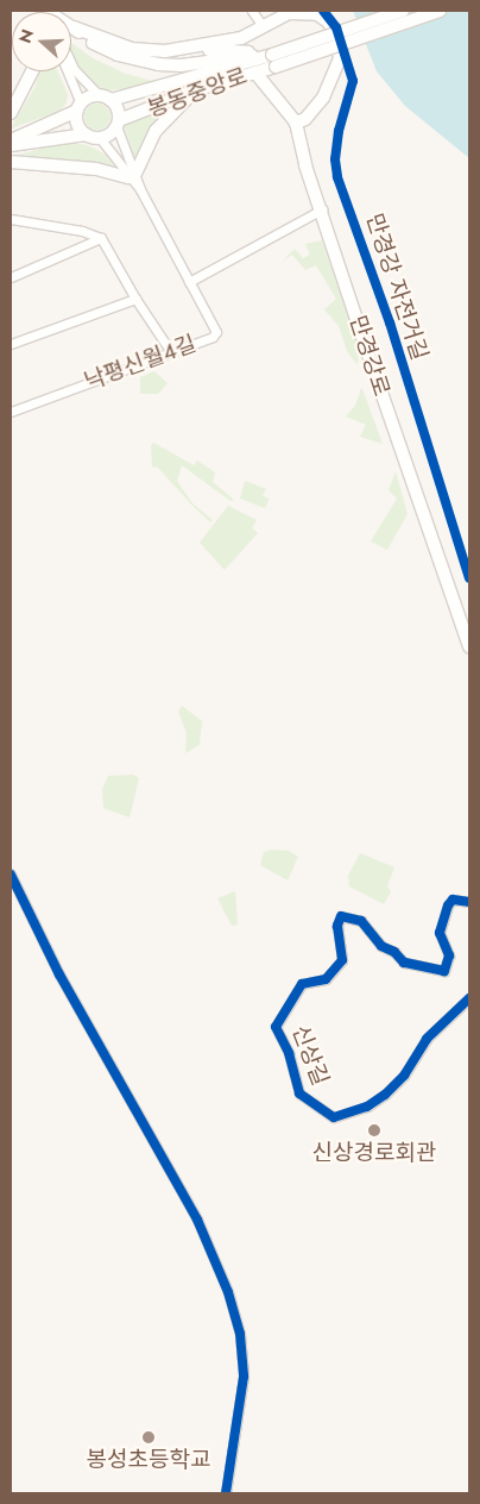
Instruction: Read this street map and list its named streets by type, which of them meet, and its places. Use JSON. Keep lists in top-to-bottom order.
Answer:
{
  "streets": {
    "street": [
      "봉동중앙로",
      "만경강로",
      "낙평신월4길",
      "신상길"
    ],
    "cycle path": ["만경강 자전거길"]
  },
  "crossings": [
    ["봉동중앙로", "만경강로"],
    ["봉동중앙로", "낙평신월4길"]
  ],
  "places": ["신상경로회관", "봉성초등학교"],
  "north": "left"
}
